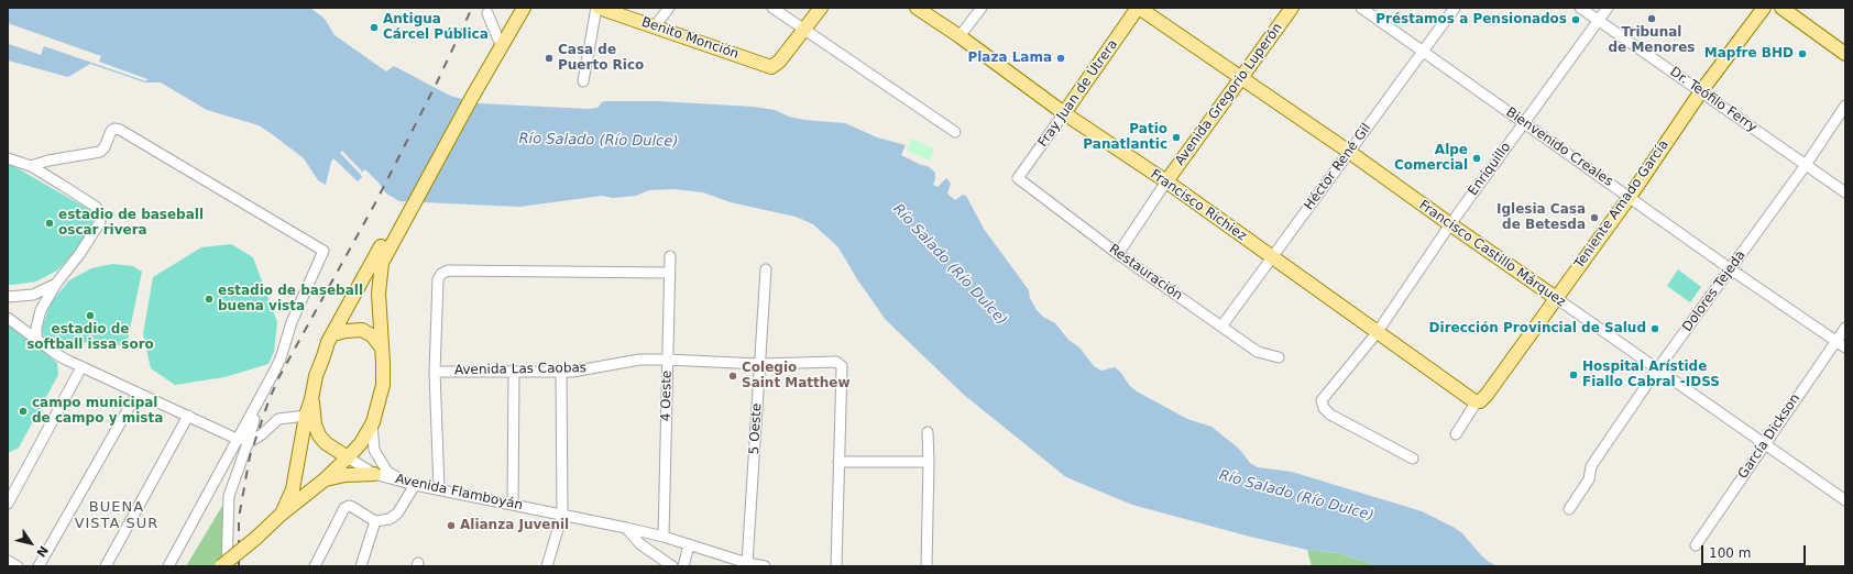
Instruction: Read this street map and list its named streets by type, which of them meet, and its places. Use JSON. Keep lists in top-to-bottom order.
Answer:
{
  "streets": {
    "main road": [
      "Benito Monción",
      "Fray Juan de Utrera",
      "Avenida Gregorio Luperón",
      "Teniente Amado García",
      "Francisco Richiez",
      "Francisco Castillo Márquez"
    ],
    "street": [
      "Dr. Teófilo Ferry",
      "Bienvenido Creales",
      "Héctor René Gil",
      "Enriquillo",
      "Restauración",
      "Dolores Tejeda",
      "Avenida Las Caobas",
      "4 Oeste",
      "5 Oeste",
      "García Dickson",
      "Avenida Flamboyán"
    ]
  },
  "crossings": [
    ["Fray Juan de Utrera", "Francisco Richiez"],
    ["Fray Juan de Utrera", "Francisco Castillo Márquez"],
    ["Fray Juan de Utrera", "Restauración"],
    ["Avenida Gregorio Luperón", "Francisco Richiez"],
    ["Avenida Gregorio Luperón", "Francisco Castillo Márquez"],
    ["Dr. Teófilo Ferry", "Enriquillo"],
    ["Dr. Teófilo Ferry", "Teniente Amado García"],
    ["Dr. Teófilo Ferry", "Dolores Tejeda"],
    ["Bienvenido Creales", "Héctor René Gil"],
    ["Bienvenido Creales", "Enriquillo"],
    ["Bienvenido Creales", "Teniente Amado García"],
    ["Bienvenido Creales", "Dolores Tejeda"],
    ["Bienvenido Creales", "García Dickson"],
    ["Héctor René Gil", "Francisco Richiez"],
    ["Héctor René Gil", "Francisco Castillo Márquez"],
    ["Héctor René Gil", "Restauración"],
    ["Enriquillo", "Francisco Richiez"],
    ["Enriquillo", "Francisco Castillo Márquez"],
    ["Teniente Amado García", "Francisco Richiez"],
    ["Teniente Amado García", "Francisco Castillo Márquez"],
    ["Francisco Castillo Márquez", "Dolores Tejeda"],
    ["Francisco Castillo Márquez", "García Dickson"],
    ["Avenida Las Caobas", "4 Oeste"],
    ["Avenida Las Caobas", "5 Oeste"],
    ["4 Oeste", "Avenida Flamboyán"],
    ["5 Oeste", "Avenida Flamboyán"]
  ],
  "districts": ["BUENA VISTA SUR"],
  "water": ["Río Salado (Río Dulce)"],
  "places": [
    "Tribunal de Menores",
    "Préstamos a Pensionados",
    "Antigua Cárcel Pública",
    "Mapfre BHD",
    "Casa de Puerto Rico",
    "Plaza Lama",
    "Patio Panatlantic",
    "Alpe Comercial",
    "Iglesia Casa de Betesda",
    "estadio de baseball oscar rivera",
    "estadio de baseball buena vista",
    "estadio de softball issa soro",
    "Dirección Provincial de Salud",
    "Hospital Arístide Fiallo Cabral -IDSS",
    "Colegio Saint Matthew",
    "campo municipal de campo y mista",
    "Alianza Juvenil"
  ],
  "scale_bar": "100 m",
  "north": "bottom right"
}
